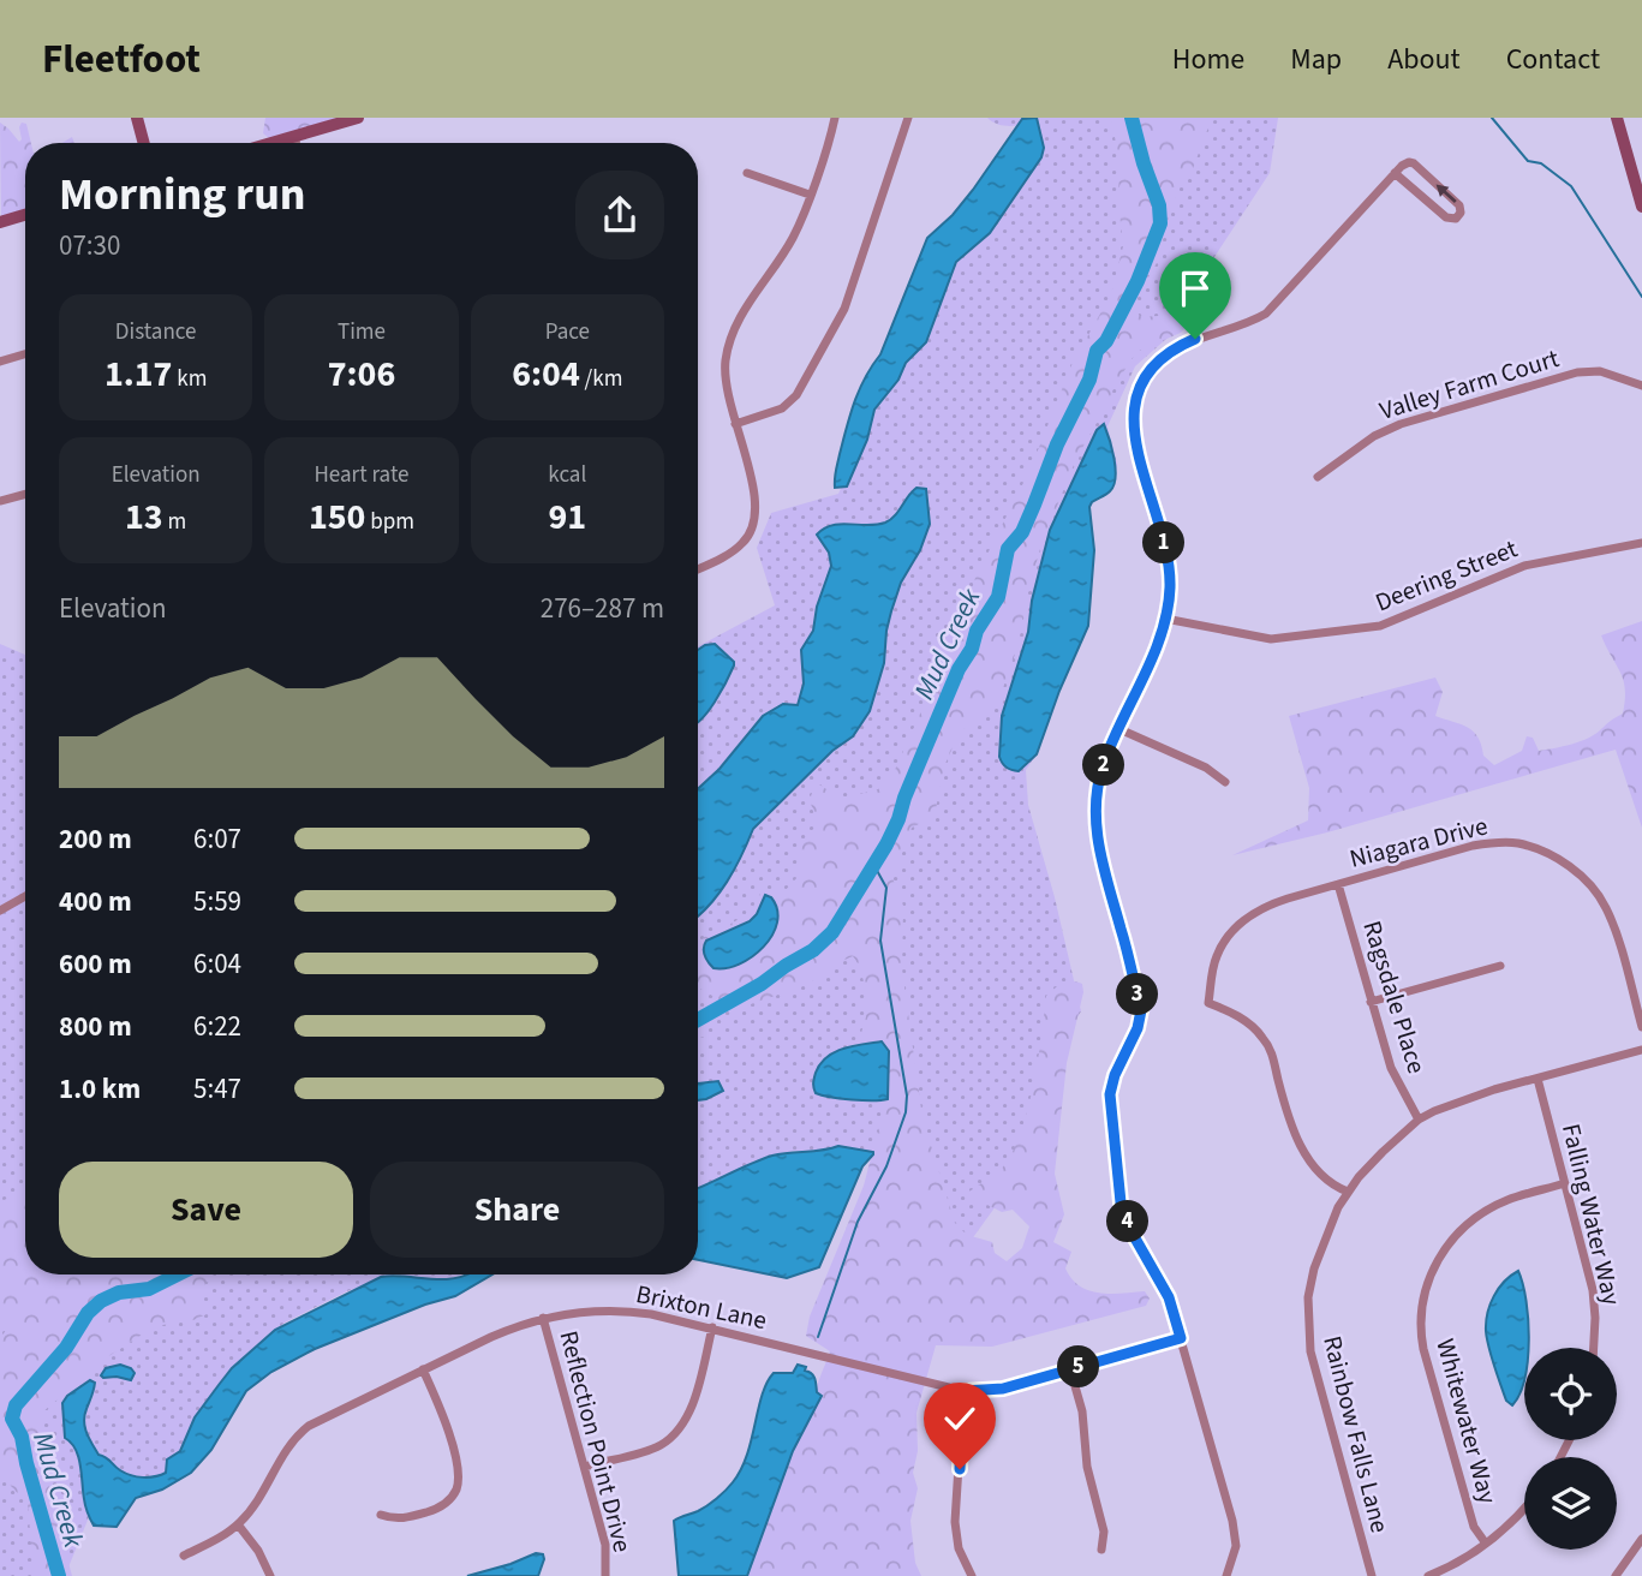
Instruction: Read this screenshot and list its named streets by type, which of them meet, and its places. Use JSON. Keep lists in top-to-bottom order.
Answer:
{
  "streets": {
    "street": [
      "Valley Farm Court",
      "Deering Street",
      "Niagara Drive",
      "Ragsdale Place",
      "Falling Water Way",
      "Brixton Lane",
      "Whitewater Way",
      "Rainbow Falls Lane",
      "Reflection Point Drive"
    ]
  },
  "crossings": [
    ["Niagara Drive", "Ragsdale Place"],
    ["Niagara Drive", "Rainbow Falls Lane"],
    ["Ragsdale Place", "Rainbow Falls Lane"],
    ["Falling Water Way", "Whitewater Way"],
    ["Falling Water Way", "Rainbow Falls Lane"],
    ["Brixton Lane", "Reflection Point Drive"]
  ],
  "water": ["Mud Creek"],
  "page": {
    "header": "Fleetfoot",
    "nav": [
      "Home",
      "Map",
      "About",
      "Contact"
    ],
    "heading": ["Morning run", "07:30"],
    "stats": [
      ["Distance", "1.17 km"],
      ["Time", "7:06"],
      ["Pace", "6:04 /km"],
      ["Elevation", "13 m"],
      ["Heart rate", "150 bpm"],
      ["kcal", "91"]
    ],
    "pins": [
      "1",
      "2",
      "3",
      "4",
      "5"
    ],
    "chart": ["Elevation", "276–287 m"],
    "list": [
      {
        "name": "200 m",
        "note": "6:07"
      },
      {
        "name": "400 m",
        "note": "5:59"
      },
      {
        "name": "600 m",
        "note": "6:04"
      },
      {
        "name": "800 m",
        "note": "6:22"
      },
      {
        "name": "1.0 km",
        "note": "5:47"
      }
    ],
    "buttons": ["Save", "Share"]
  }
}
